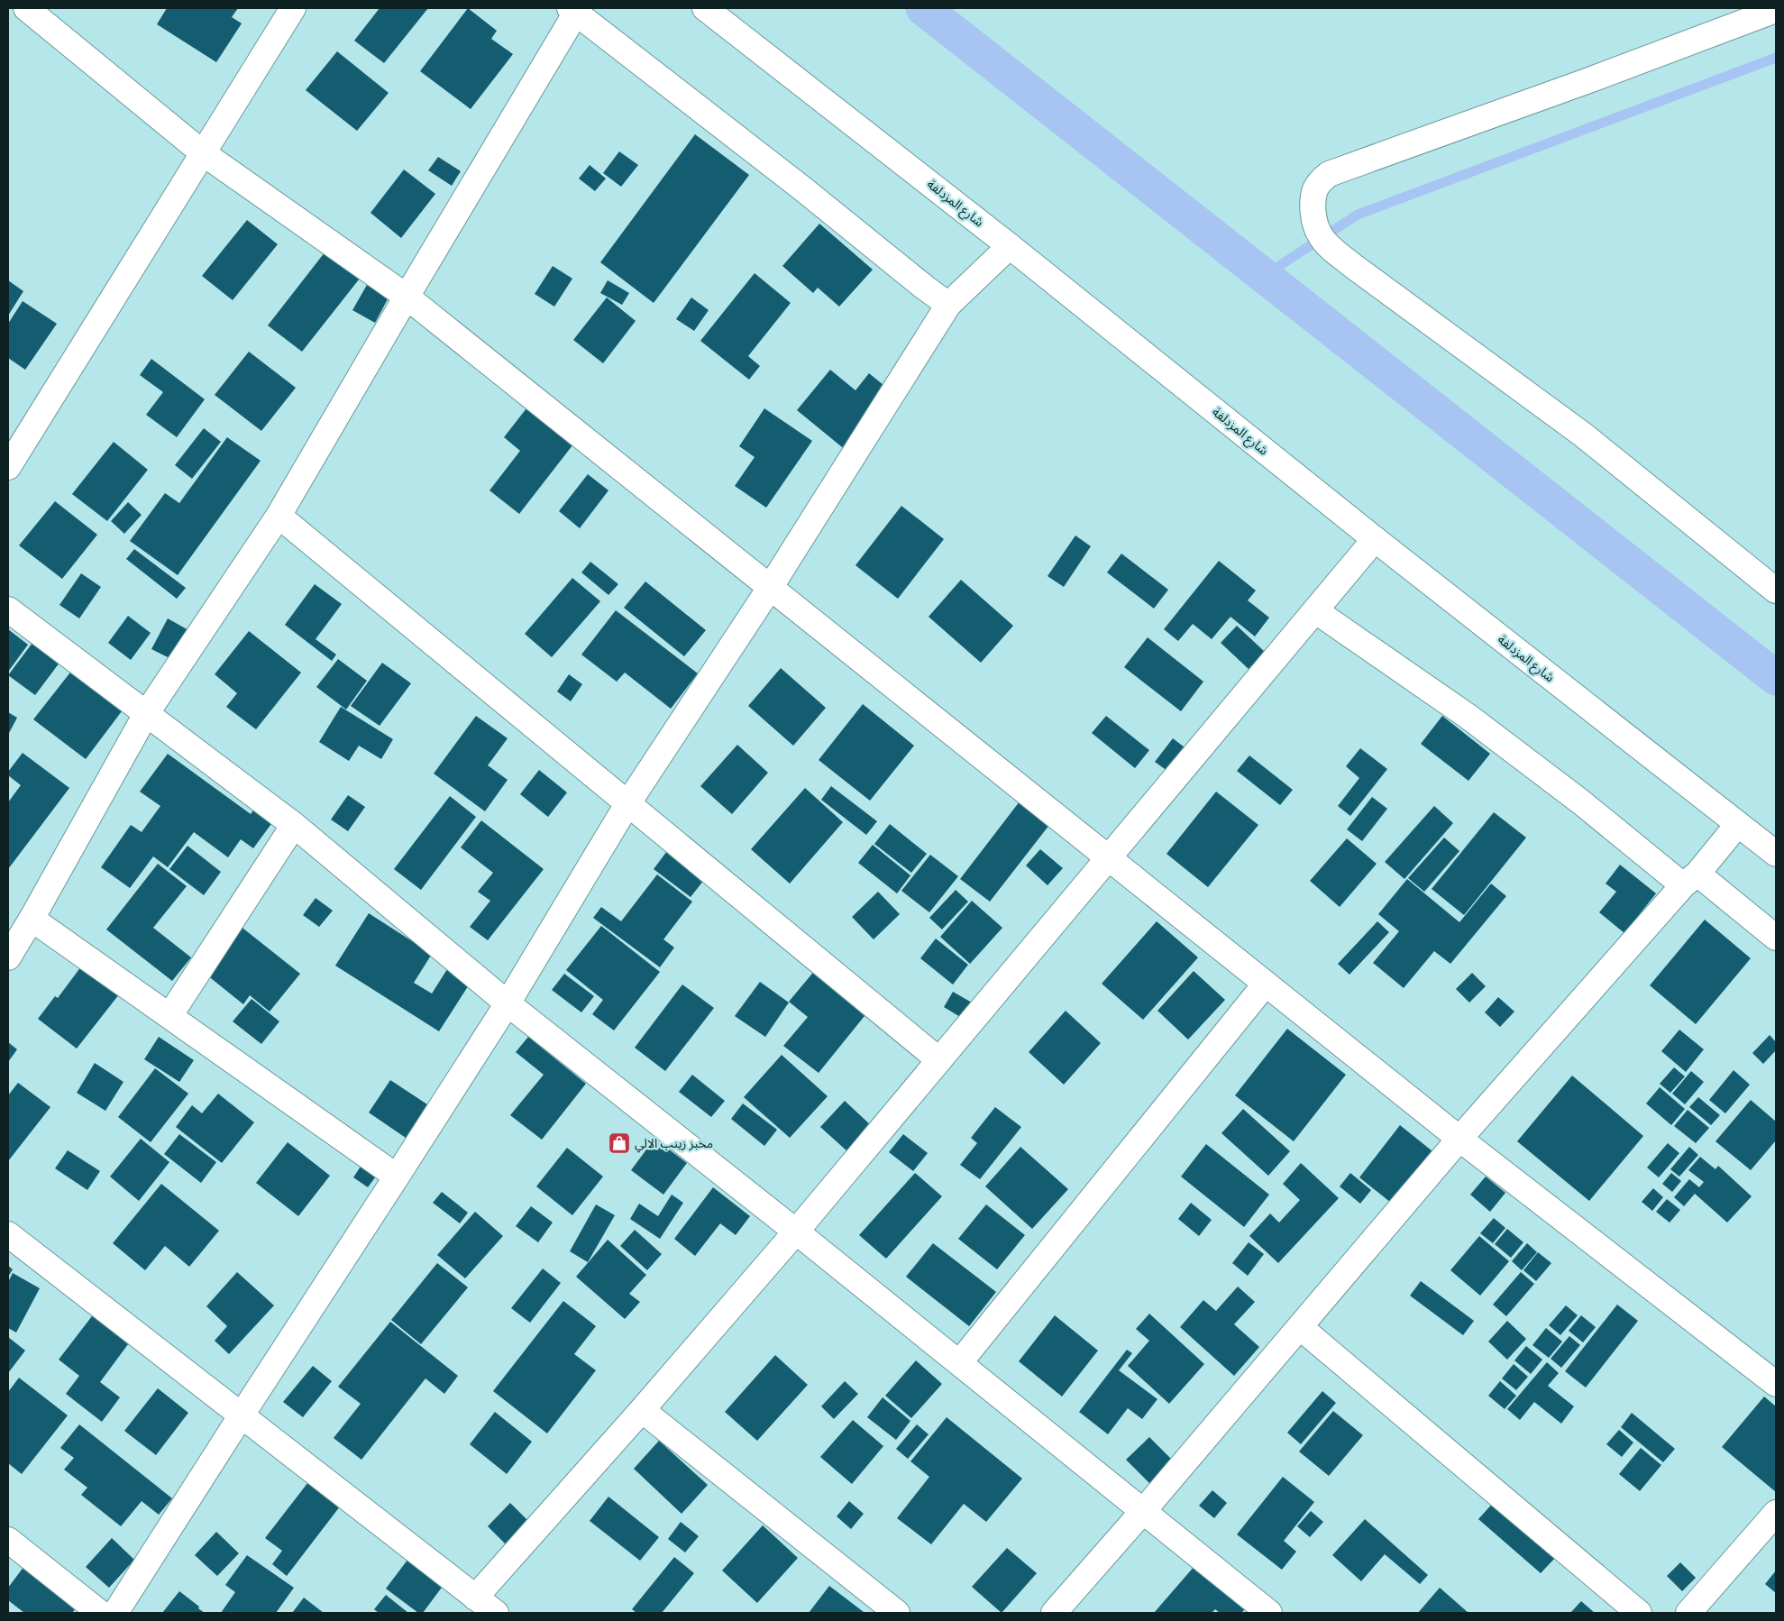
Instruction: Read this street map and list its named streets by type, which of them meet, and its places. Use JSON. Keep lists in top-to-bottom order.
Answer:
{
  "streets": {
    "street": ["شارع المزدلفة"]
  },
  "places": {
    "shop": ["مخبز زينب الالي"]
  }
}
